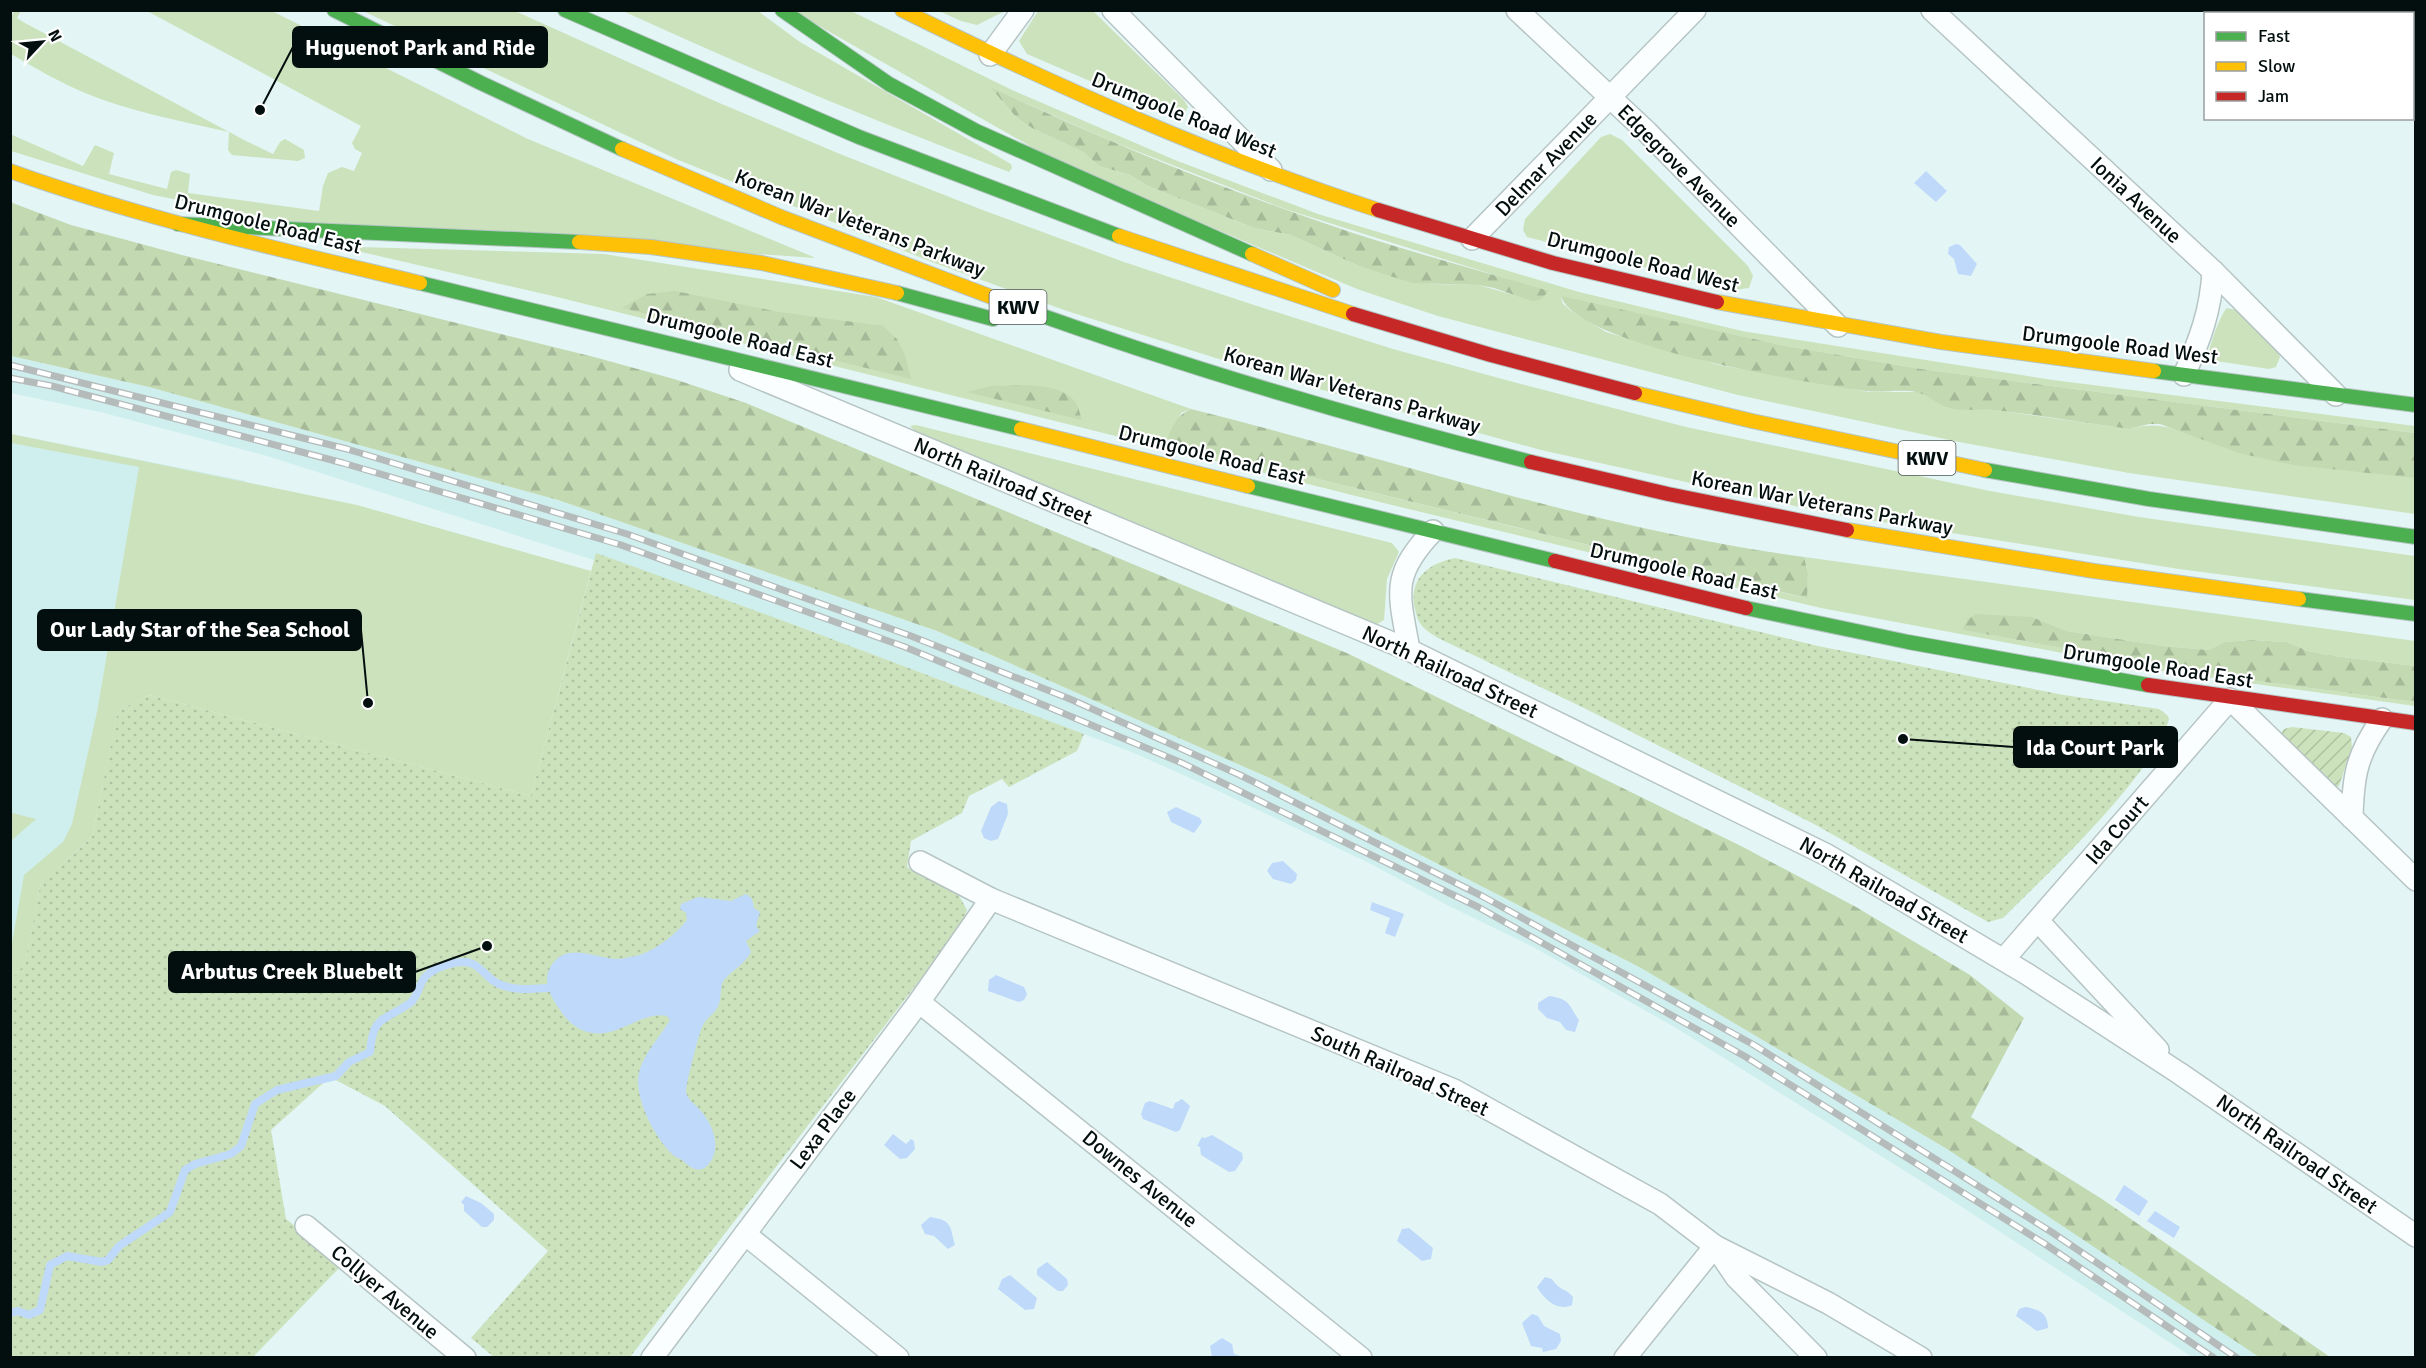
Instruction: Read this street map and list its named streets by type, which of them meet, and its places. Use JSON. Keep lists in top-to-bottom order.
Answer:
{
  "streets": {
    "main road": [
      "Drumgoole Road West",
      "Korean War Veterans Parkway",
      "Drumgoole Road East",
      "KWV"
    ],
    "street": [
      "Delmar Avenue",
      "Edgegrove Avenue",
      "Ionia Avenue",
      "North Railroad Street",
      "Ida Court",
      "South Railroad Street",
      "Lexa Place",
      "Downes Avenue",
      "Collyer Avenue"
    ]
  },
  "crossings": [
    ["Drumgoole Road West", "Delmar Avenue"],
    ["Drumgoole Road West", "Edgegrove Avenue"],
    ["Drumgoole Road West", "Ionia Avenue"],
    ["Delmar Avenue", "Edgegrove Avenue"],
    ["Drumgoole Road East", "North Railroad Street"],
    ["Drumgoole Road East", "Ida Court"],
    ["North Railroad Street", "Ida Court"],
    ["South Railroad Street", "Lexa Place"],
    ["Lexa Place", "Downes Avenue"]
  ],
  "places": [
    "Huguenot Park and Ride",
    "Our Lady Star of the Sea School",
    "Ida Court Park",
    "Arbutus Creek Bluebelt"
  ],
  "legend": ["Fast", "Slow", "Jam"],
  "north": "top right"
}
